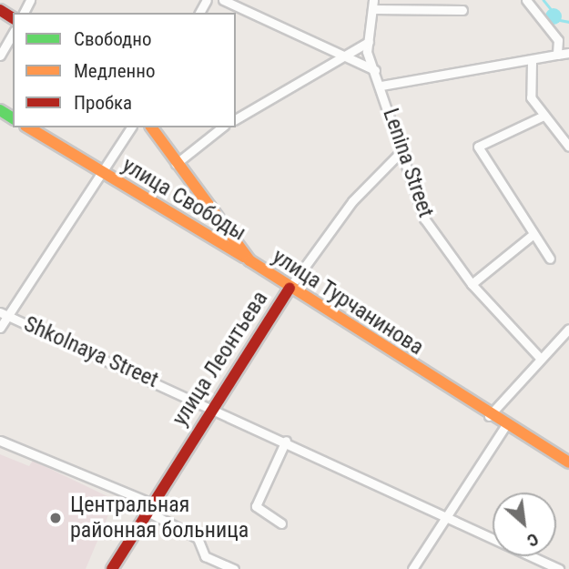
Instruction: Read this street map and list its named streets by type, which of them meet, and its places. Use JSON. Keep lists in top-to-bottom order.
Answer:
{
  "streets": {
    "street": [
      "Lenina Street",
      "улица Свободы",
      "улица Турчанинова",
      "Shkolnaya Street",
      "улица Леонтьева"
    ]
  },
  "crossings": [
    ["Lenina Street", "улица Леонтьева"],
    ["улица Свободы", "улица Турчанинова"],
    ["улица Турчанинова", "улица Леонтьева"],
    ["Shkolnaya Street", "улица Леонтьева"]
  ],
  "places": ["Центральная районная больница"],
  "legend": ["Свободно", "Медленно", "Пробка"],
  "north": "bottom right"
}
